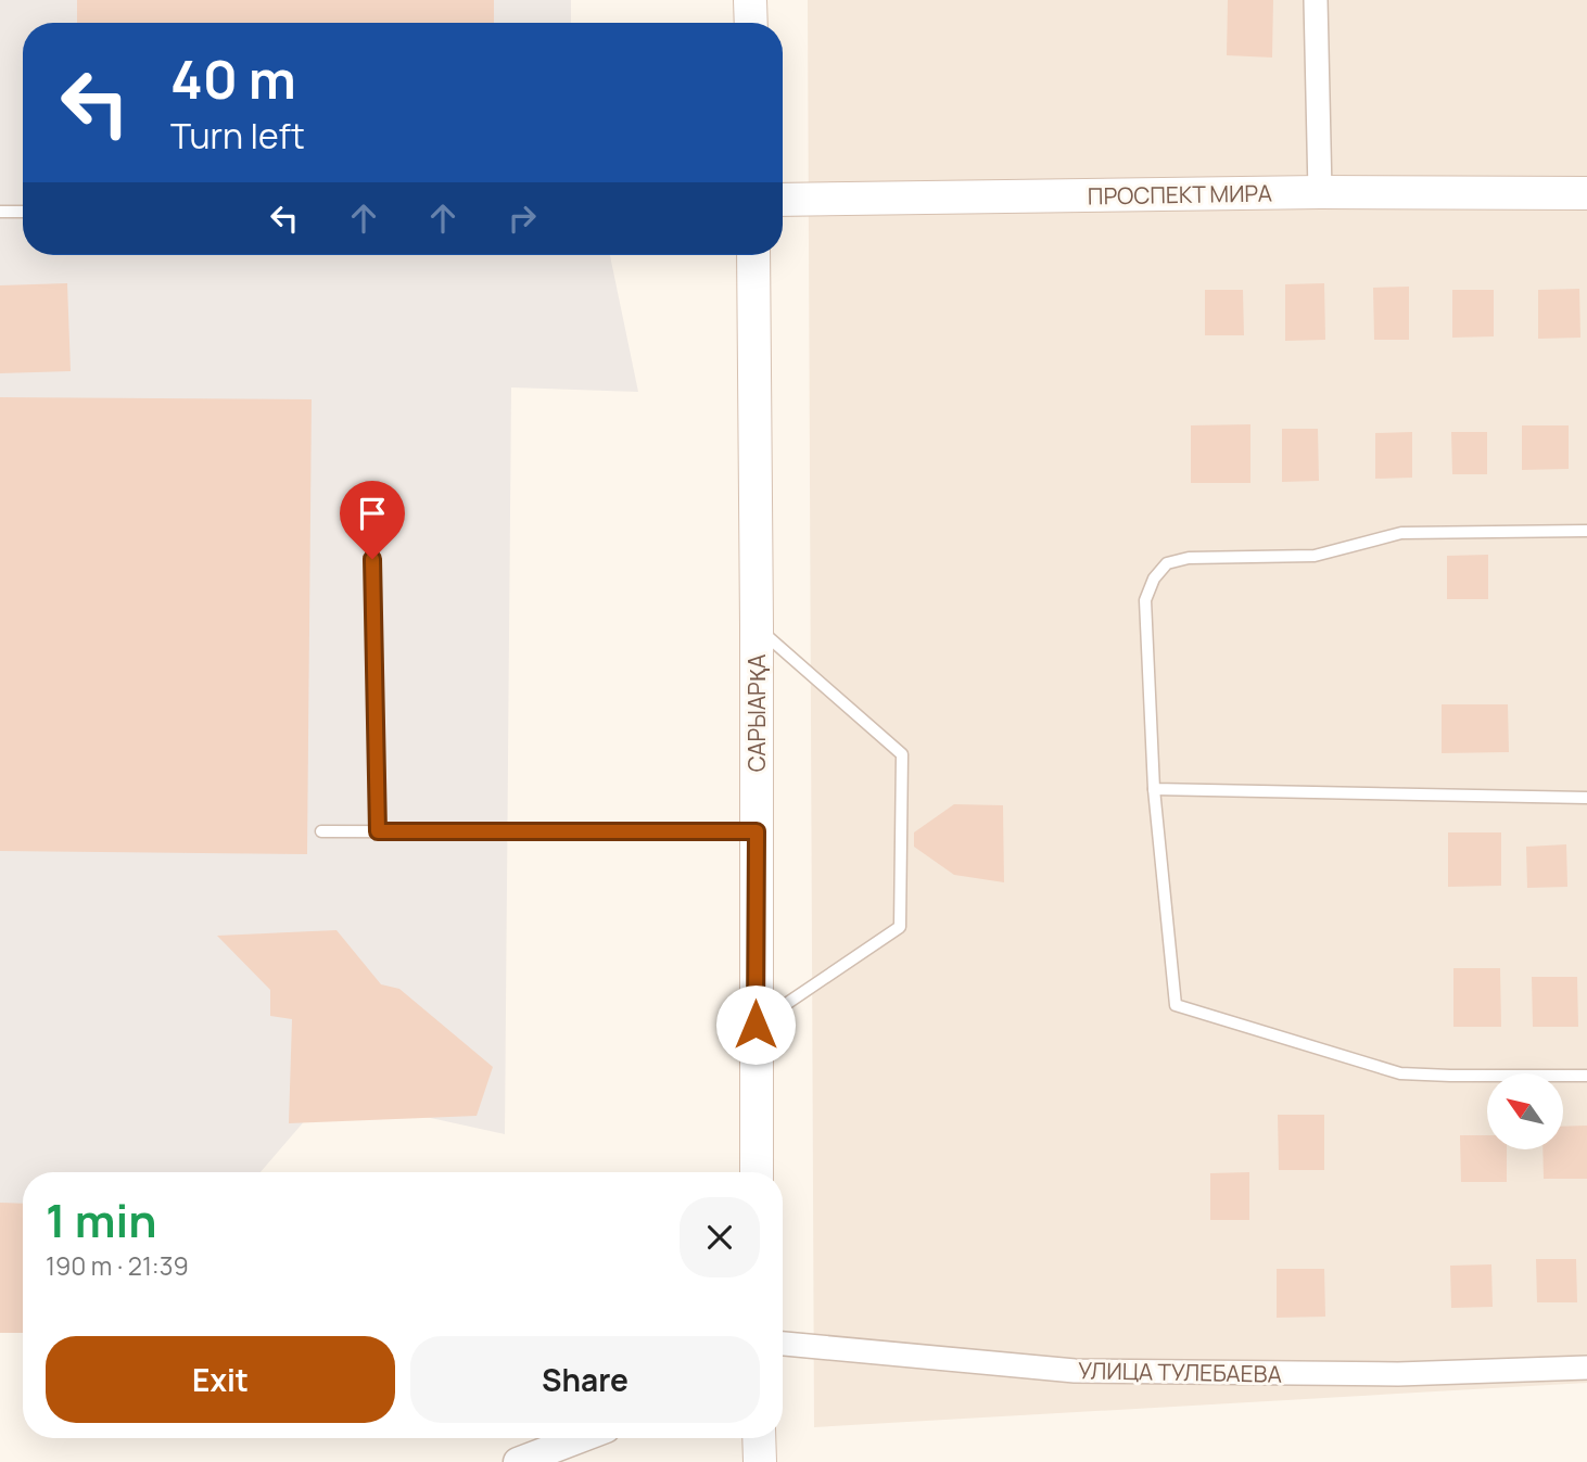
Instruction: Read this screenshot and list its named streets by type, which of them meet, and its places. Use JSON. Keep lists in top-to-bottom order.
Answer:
{
  "streets": {
    "main road": ["ПРОСПЕКТ МИРА", "САРЫАРҚА"],
    "street": ["УЛИЦА ТУЛЕБАЕВА"]
  },
  "north": "top left",
  "page": {
    "turn": ["40 m", "Turn left"],
    "heading": ["1 min", "190 m · 21:39"],
    "buttons": ["Exit", "Share"]
  }
}
